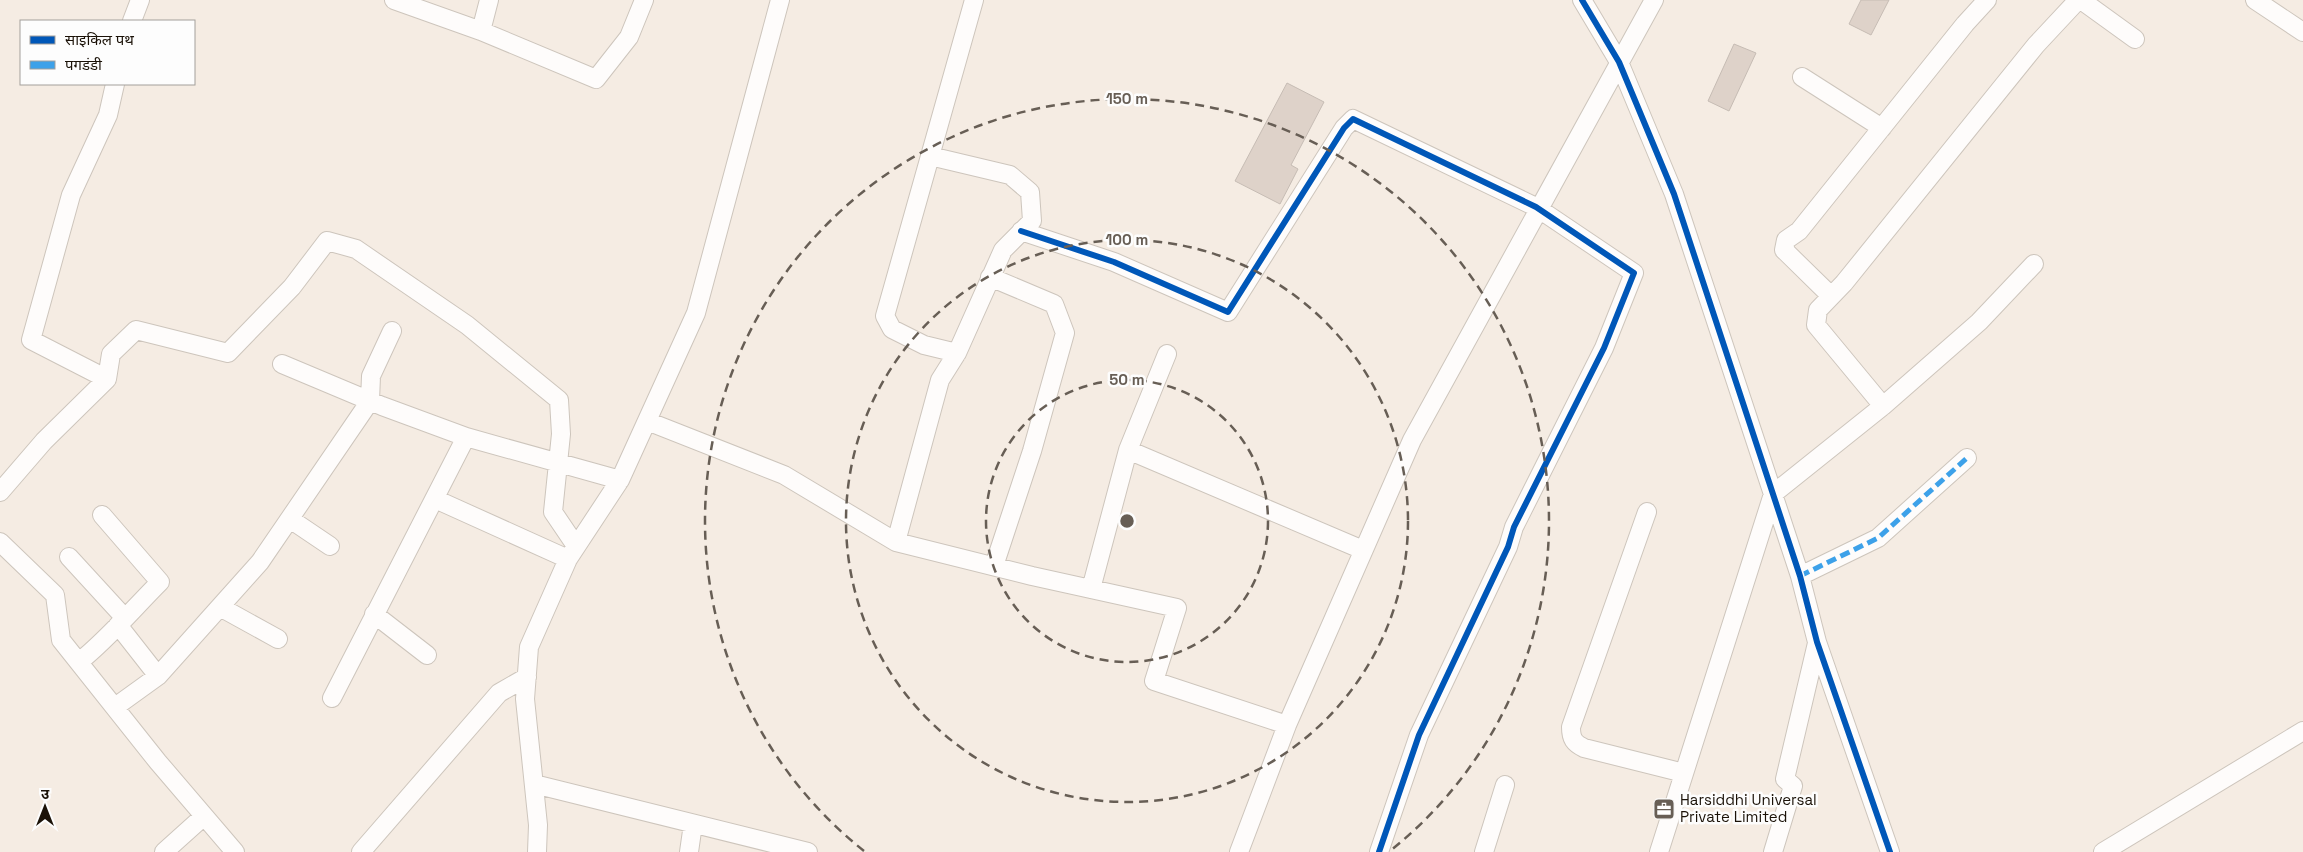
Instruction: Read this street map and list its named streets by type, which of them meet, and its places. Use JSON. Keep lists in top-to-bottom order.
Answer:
{
  "places": {
    "office": ["Harsiddhi Universal Private Limited"]
  },
  "legend": ["साइकिल पथ", "पगडंडी"],
  "north": "top",
  "rings": ["150 m", "100 m", "50 m"]
}
